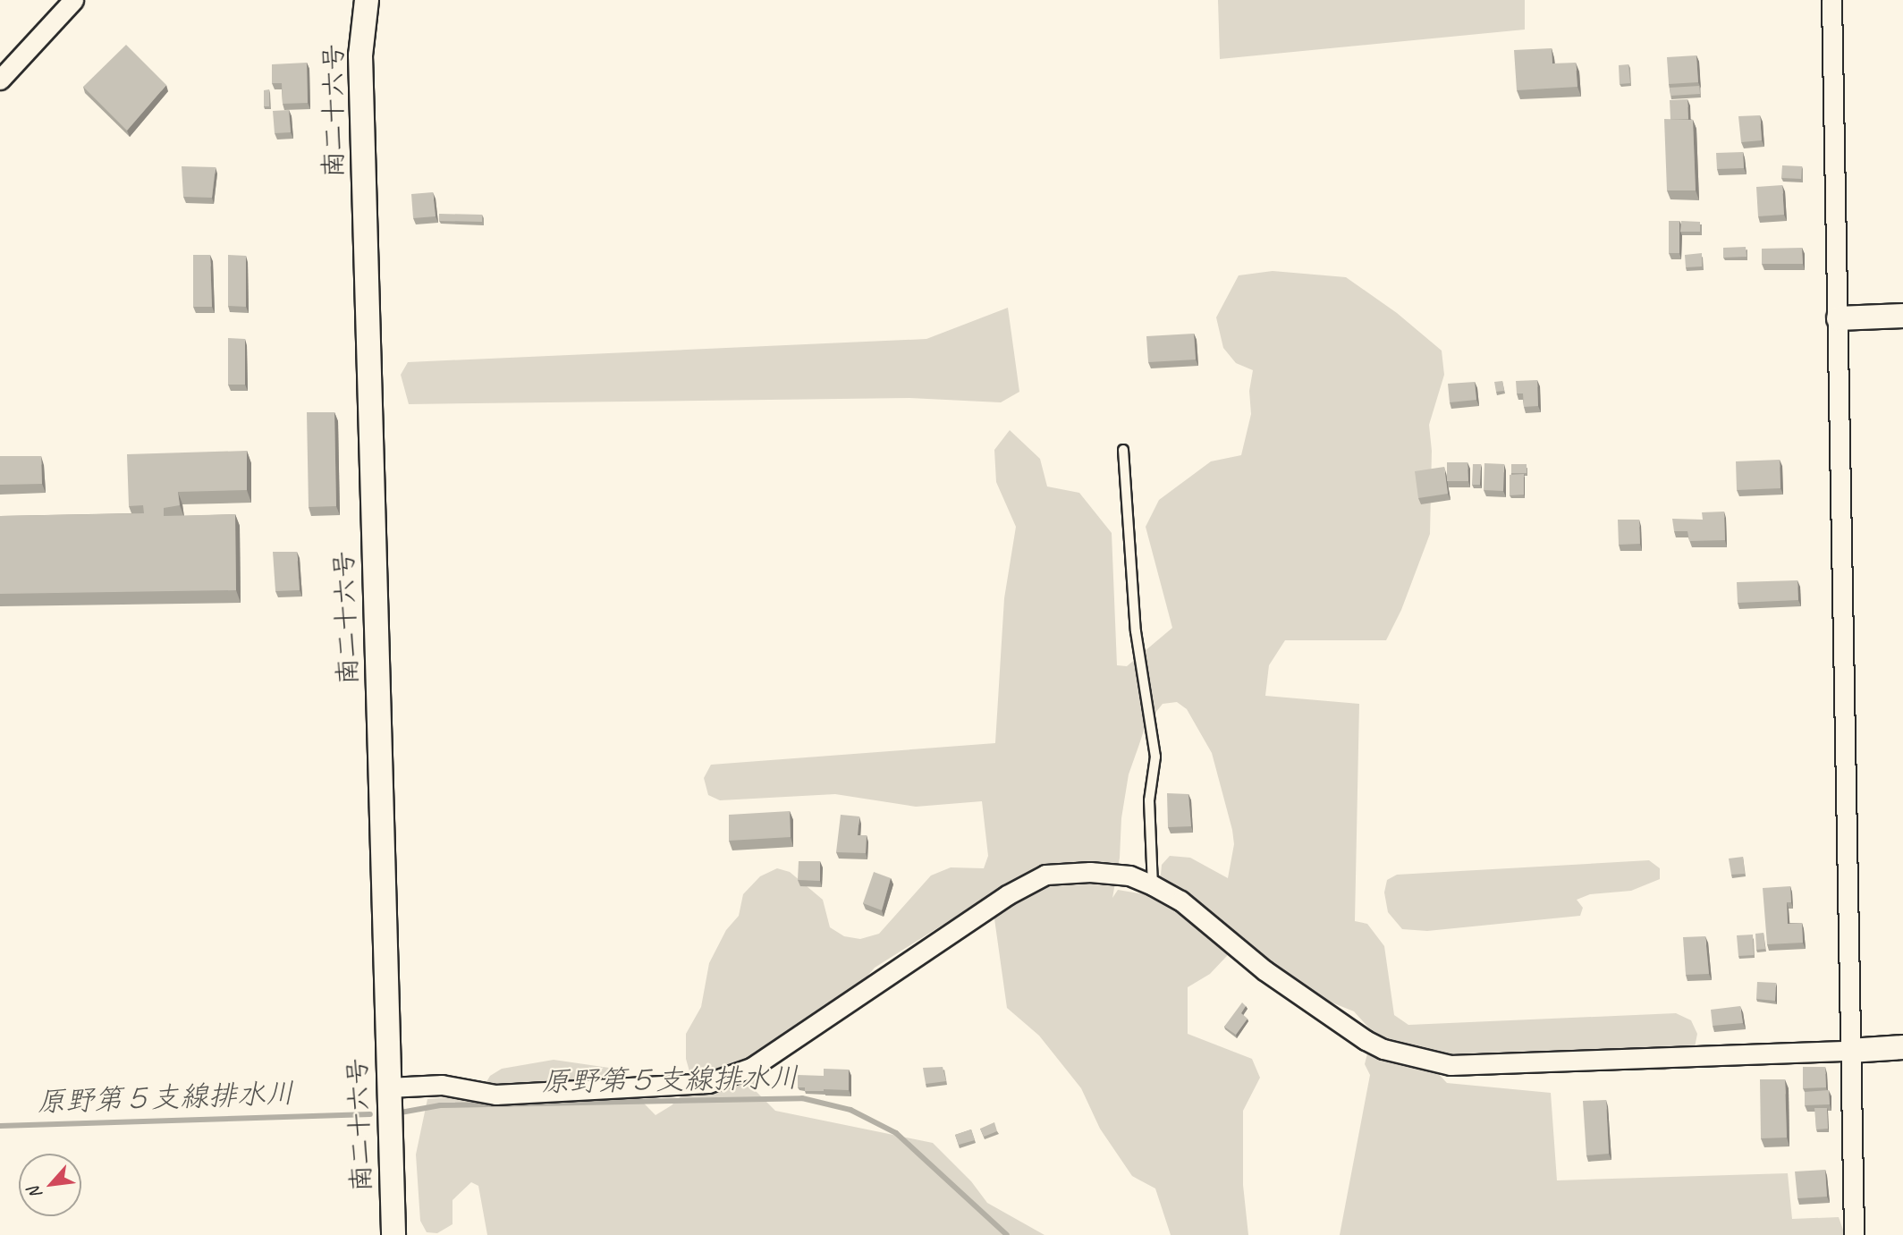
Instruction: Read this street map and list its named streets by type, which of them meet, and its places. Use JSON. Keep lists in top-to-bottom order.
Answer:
{
  "streets": {
    "street": ["南二十六号"]
  },
  "water": ["原野第５支線排水川"],
  "north": "bottom left"
}
